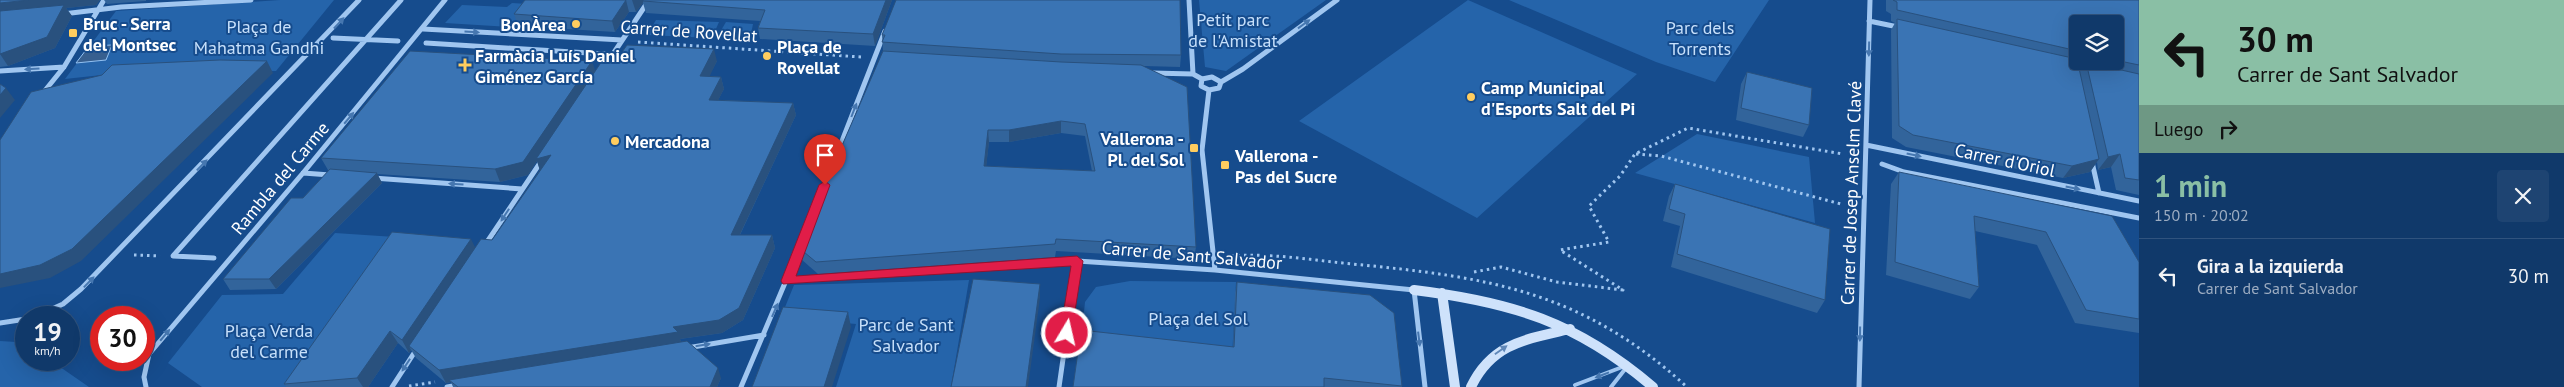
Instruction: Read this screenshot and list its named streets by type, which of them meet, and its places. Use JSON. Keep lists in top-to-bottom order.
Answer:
{
  "streets": {
    "street": [
      "Carrer de Rovellat",
      "Carrer d'Oriol",
      "Rambla del Carme",
      "Carrer de Josep Anselm Clavé",
      "Carrer de Sant Salvador"
    ]
  },
  "crossings": [
    ["Carrer de Rovellat", "Rambla del Carme"],
    ["Carrer d'Oriol", "Carrer de Josep Anselm Clavé"]
  ],
  "one_way": ["Carrer de Josep Anselm Clavé"],
  "parks": [
    "Petit parc de l'Amistat",
    "Plaça de Mahatma Gandhi",
    "Parc dels Torrents",
    "Plaça del Sol",
    "Parc de Sant Salvador",
    "Plaça Verda del Carme"
  ],
  "places": {
    "other": [
      "BonÀrea",
      "Plaça de Rovellat",
      "Camp Municipal d'Esports Salt del Pi",
      "Mercadona"
    ],
    "transit": ["Bruc - Serra del Montsec", "Vallerona - Pl. del Sol", "Vallerona - Pas del Sucre"],
    "health": ["Farmàcia Luís Daniel Giménez García"]
  },
  "page": {
    "turn": ["30 m", "Carrer de Sant Salvador"],
    "then": "Luego",
    "heading": ["1 min", "150 m · 20:02"],
    "list": [
      {
        "name": "Gira a la izquierda",
        "note": "Carrer de Sant Salvador",
        "value": "30 m"
      }
    ],
    "speed": "19 km/h",
    "limit": "30"
  }
}
